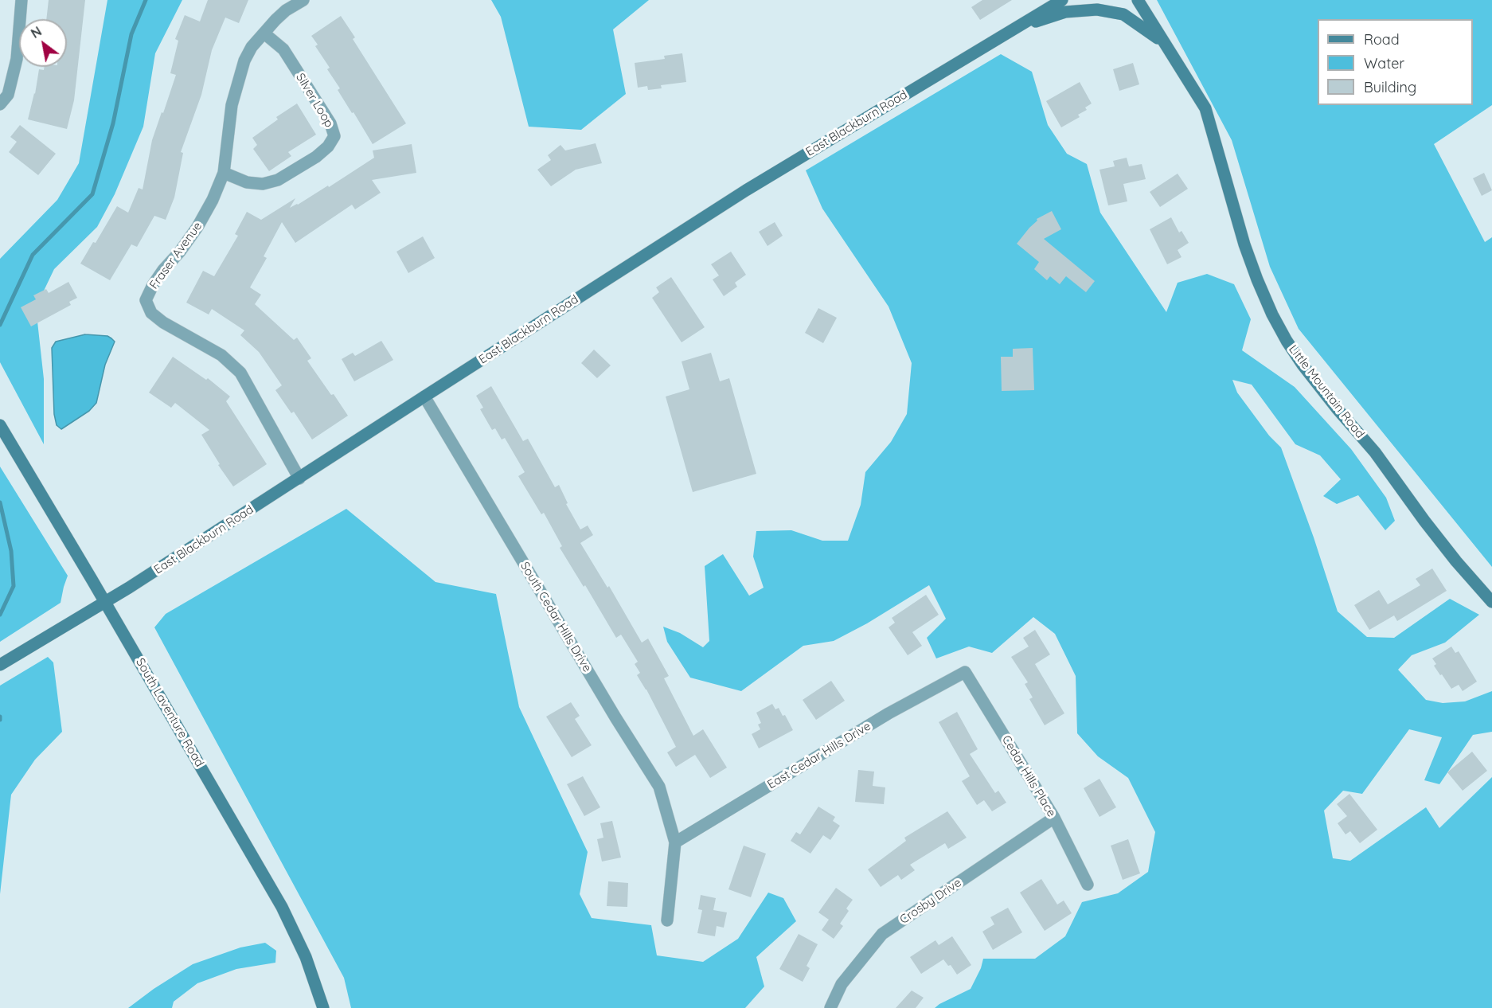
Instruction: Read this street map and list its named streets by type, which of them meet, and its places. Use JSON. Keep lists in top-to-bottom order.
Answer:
{
  "streets": {
    "street": [
      "Silver Loop",
      "East Blackburn Road",
      "Fraser Avenue",
      "Little Mountain Road",
      "South Cedar Hills Drive",
      "South Laventure Road",
      "East Cedar Hills Drive",
      "Cedar Hills Place",
      "Crosby Drive"
    ]
  },
  "crossings": [
    ["Silver Loop", "Fraser Avenue"],
    ["East Blackburn Road", "Fraser Avenue"],
    ["East Blackburn Road", "South Cedar Hills Drive"],
    ["East Blackburn Road", "South Laventure Road"],
    ["South Cedar Hills Drive", "East Cedar Hills Drive"],
    ["East Cedar Hills Drive", "Cedar Hills Place"],
    ["Cedar Hills Place", "Crosby Drive"]
  ],
  "legend": ["Road", "Water", "Building"],
  "north": "top left"
}
